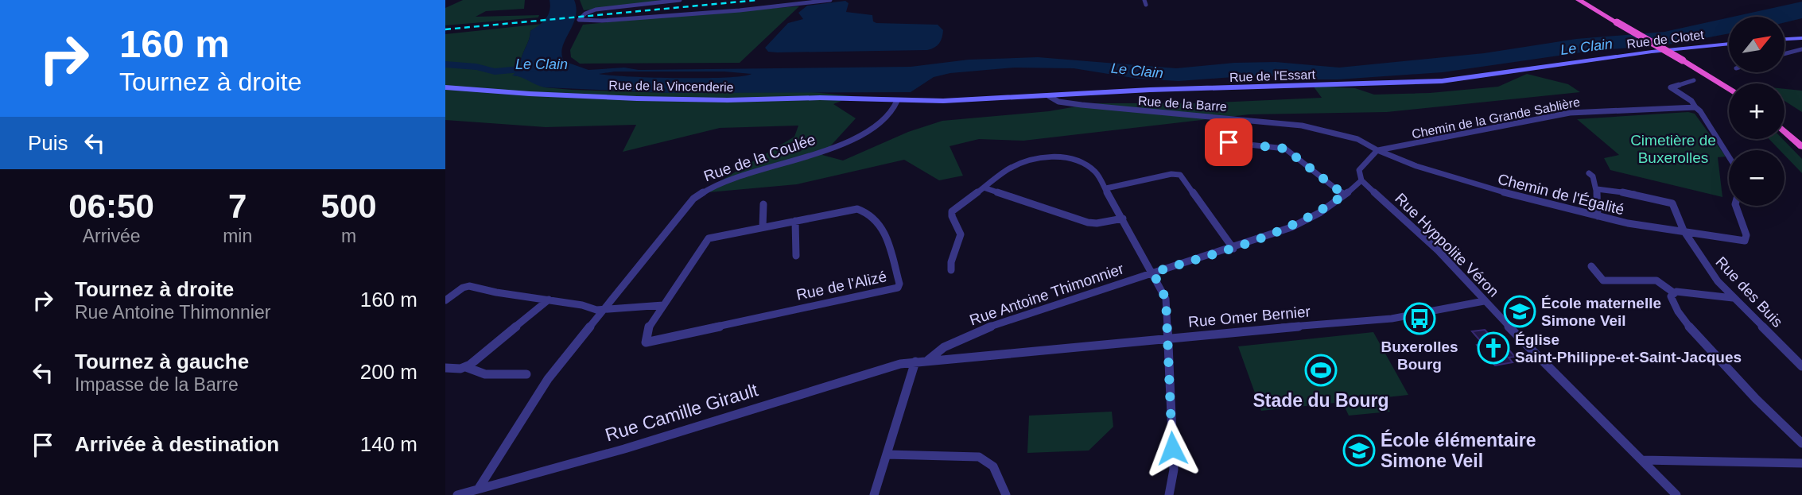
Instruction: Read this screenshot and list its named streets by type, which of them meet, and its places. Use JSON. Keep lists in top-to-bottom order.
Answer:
{
  "streets": {
    "main road": ["Rue de Clotet", "Rue de l'Essart", "Rue de la Vincenderie"],
    "street": [
      "Rue de la Barre",
      "Chemin de la Grande Sablière",
      "Rue de la Coulée",
      "Chemin de l'Égalité",
      "Rue Hyppolite Véron",
      "Rue de l'Alizé",
      "Rue des Buis",
      "Rue Antoine Thimonnier",
      "Rue Omer Bernier",
      "Rue Camille Girault"
    ]
  },
  "crossings": [
    ["Rue de Clotet", "Rue de l'Essart"],
    ["Rue de l'Essart", "Rue de la Barre"],
    ["Rue de la Vincenderie", "Rue de la Coulée"],
    ["Rue de la Barre", "Chemin de la Grande Sablière"],
    ["Rue de la Barre", "Chemin de l'Égalité"],
    ["Chemin de la Grande Sablière", "Chemin de l'Égalité"],
    ["Rue de la Coulée", "Rue Camille Girault"],
    ["Chemin de l'Égalité", "Rue des Buis"],
    ["Rue Hyppolite Véron", "Rue Antoine Thimonnier"],
    ["Rue Hyppolite Véron", "Rue Omer Bernier"],
    ["Rue Antoine Thimonnier", "Rue Omer Bernier"],
    ["Rue Omer Bernier", "Rue Camille Girault"]
  ],
  "water": ["Le Clain"],
  "parks": ["Cimetière de Buxerolles"],
  "places": {
    "school or university": ["École maternelle Simone Veil", "École élémentaire Simone Veil"],
    "bus stop": ["Buxerolles Bourg"],
    "church": ["Église Saint-Philippe-et-Saint-Jacques"],
    "sports": ["Stade du Bourg"]
  },
  "north": "top right",
  "page": {
    "turn": ["160 m", "Tournez à droite"],
    "map_buttons": ["+", "−"],
    "then": "Puis",
    "eta": [
      "06:50",
      "Arrivée",
      "7",
      "min",
      "500",
      "m"
    ],
    "list": [
      {
        "name": "Tournez à droite",
        "note": "Rue Antoine Thimonnier",
        "value": "160 m"
      },
      {
        "name": "Tournez à gauche",
        "note": "Impasse de la Barre",
        "value": "200 m"
      },
      {
        "name": "Arrivée à destination",
        "value": "140 m"
      }
    ]
  }
}
